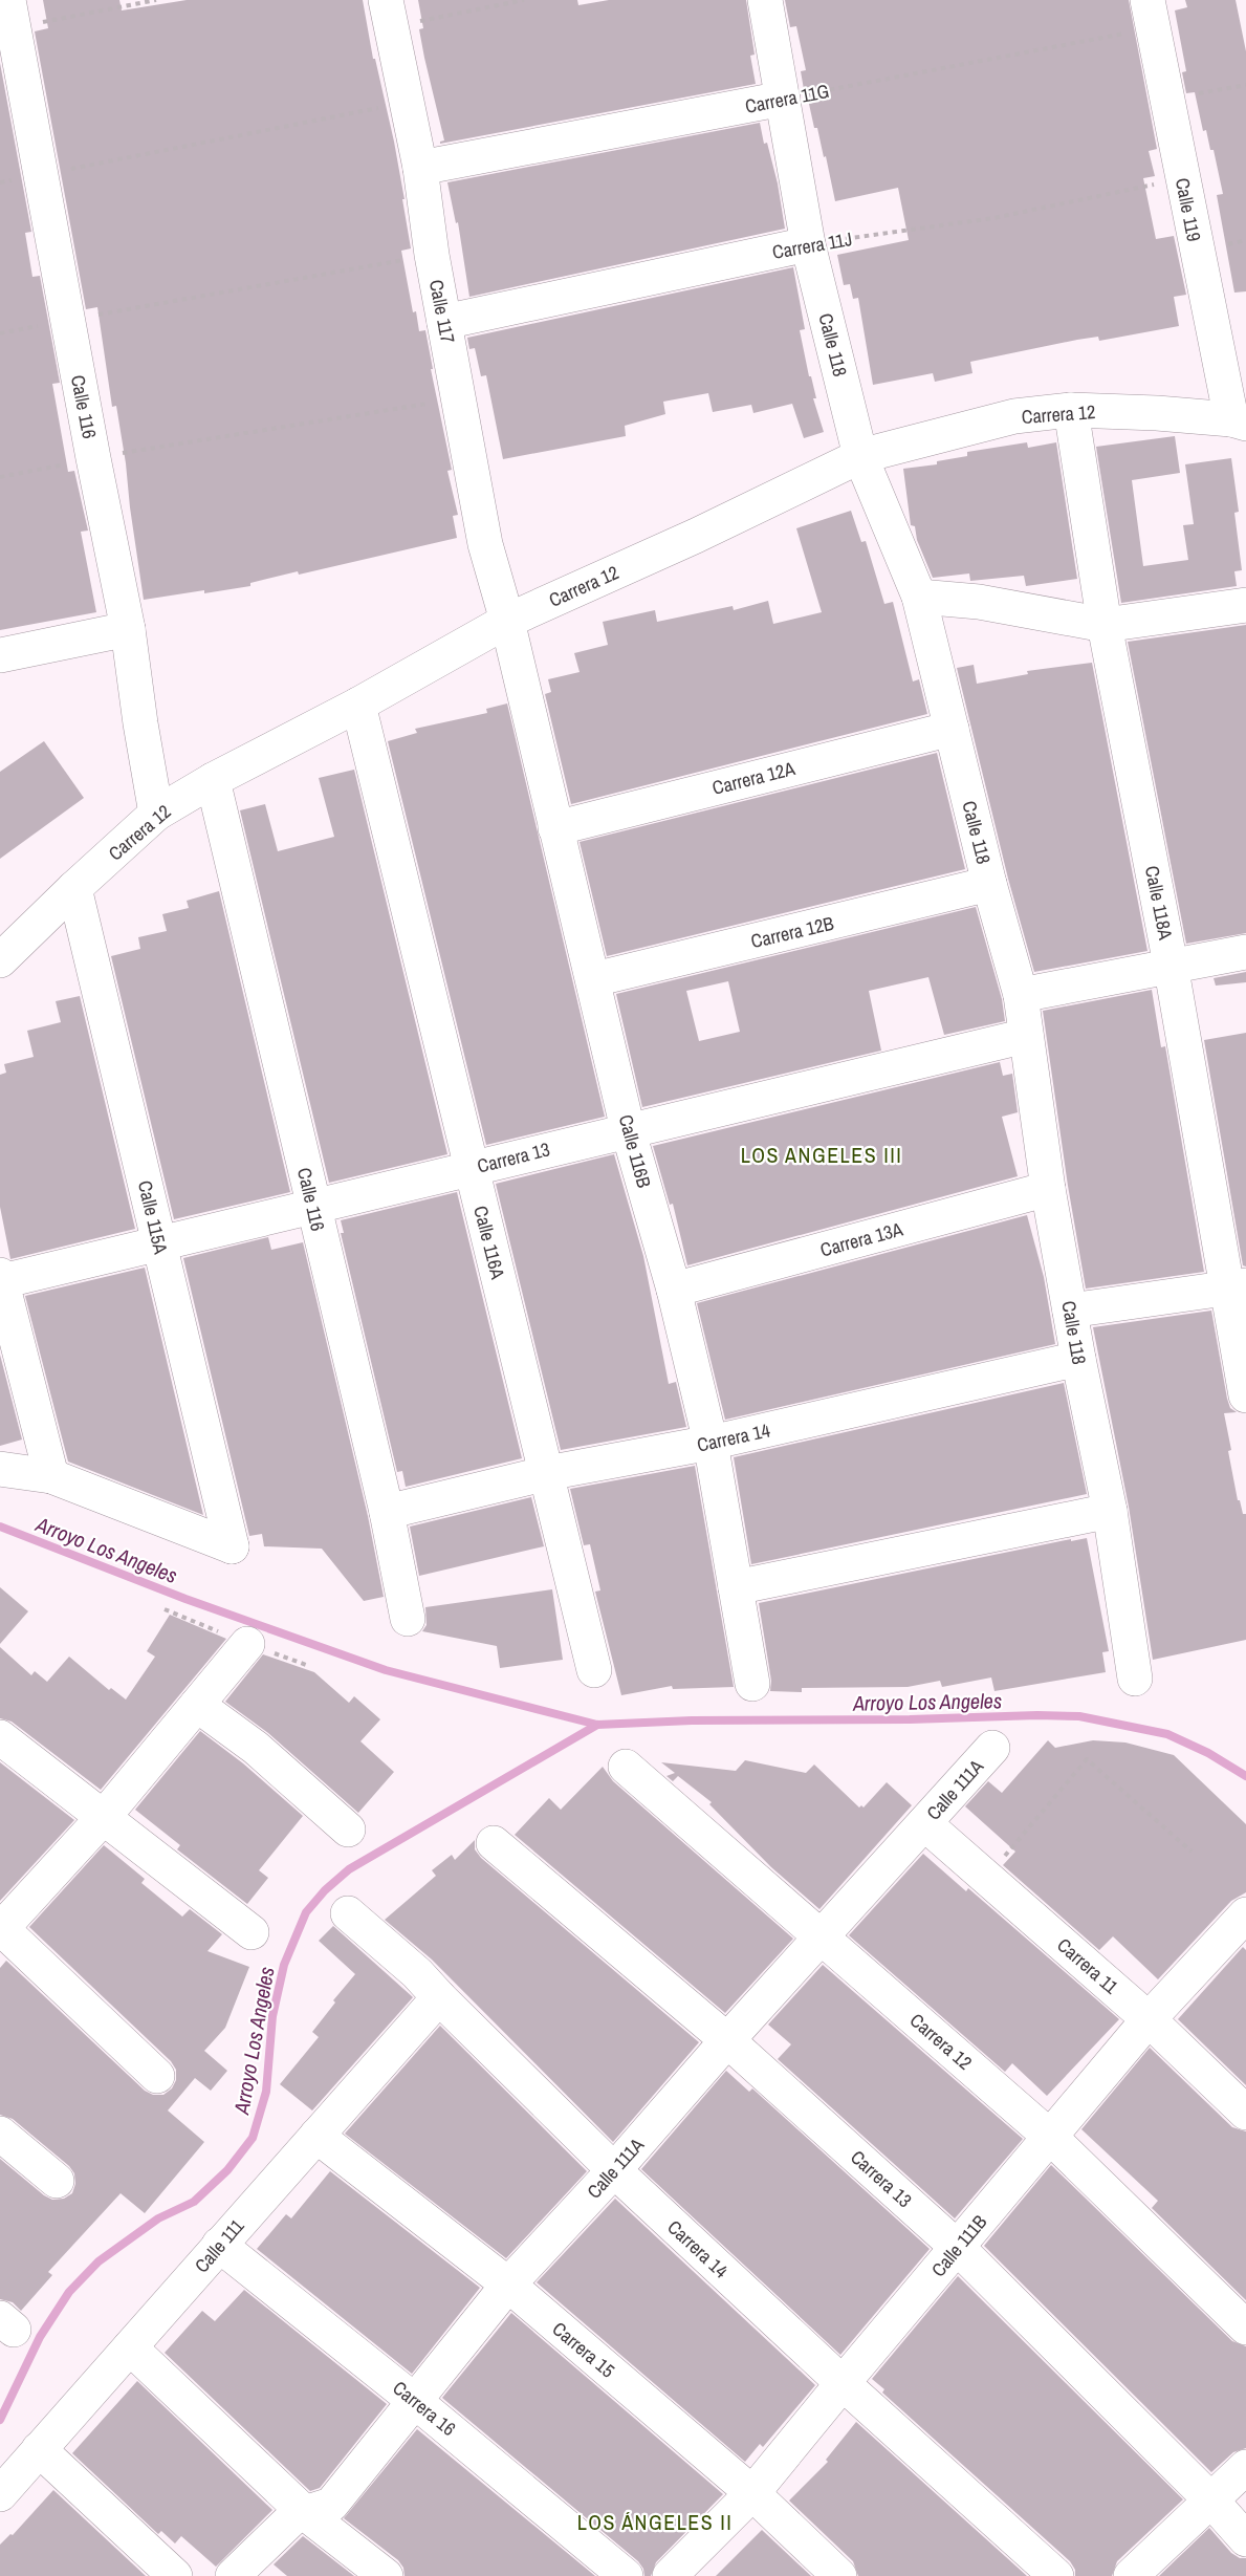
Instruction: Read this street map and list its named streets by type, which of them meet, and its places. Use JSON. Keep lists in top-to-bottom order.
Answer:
{
  "streets": {
    "street": [
      "Carrera 11G",
      "Calle 119",
      "Carrera 11J",
      "Calle 117",
      "Calle 118",
      "Calle 116",
      "Carrera 12",
      "Carrera 12A",
      "Calle 118A",
      "Carrera 12B",
      "Calle 116B",
      "Carrera 13",
      "Calle 115A",
      "Carrera 13A",
      "Calle 116A",
      "Carrera 14",
      "Calle 111A",
      "Carrera 11",
      "Calle 111",
      "Calle 111B",
      "Carrera 15",
      "Carrera 16"
    ]
  },
  "crossings": [
    ["Carrera 11G", "Calle 119"],
    ["Carrera 11G", "Calle 117"],
    ["Carrera 11G", "Calle 118"],
    ["Calle 119", "Carrera 11J"],
    ["Calle 119", "Carrera 12"],
    ["Carrera 11J", "Calle 117"],
    ["Carrera 11J", "Calle 118"],
    ["Calle 117", "Carrera 12"],
    ["Calle 117", "Calle 116B"],
    ["Calle 118", "Carrera 12"],
    ["Calle 118", "Carrera 12A"],
    ["Calle 118", "Carrera 12B"],
    ["Calle 118", "Carrera 13"],
    ["Calle 118", "Carrera 13A"],
    ["Calle 118", "Carrera 14"],
    ["Calle 116", "Carrera 12"],
    ["Calle 116", "Carrera 13"],
    ["Calle 116", "Carrera 14"],
    ["Carrera 12", "Calle 118A"],
    ["Carrera 12", "Calle 116B"],
    ["Carrera 12", "Calle 115A"],
    ["Carrera 12", "Calle 116A"],
    ["Carrera 12", "Calle 111A"],
    ["Carrera 12", "Calle 111B"],
    ["Carrera 12A", "Calle 116B"],
    ["Carrera 12B", "Calle 116B"],
    ["Calle 116B", "Carrera 13"],
    ["Calle 116B", "Carrera 13A"],
    ["Calle 116B", "Carrera 14"],
    ["Carrera 13", "Calle 115A"],
    ["Carrera 13", "Calle 116A"],
    ["Carrera 13", "Calle 111A"],
    ["Carrera 13", "Calle 111B"],
    ["Calle 116A", "Carrera 14"],
    ["Carrera 14", "Calle 111A"],
    ["Carrera 14", "Calle 111"],
    ["Carrera 14", "Calle 111B"],
    ["Calle 111A", "Carrera 11"],
    ["Calle 111A", "Carrera 15"],
    ["Calle 111A", "Carrera 16"],
    ["Carrera 11", "Calle 111B"],
    ["Calle 111", "Carrera 15"],
    ["Calle 111", "Carrera 16"],
    ["Calle 111B", "Carrera 15"]
  ],
  "districts": ["LOS ANGELES III", "LOS ÁNGELES II"],
  "water": ["Arroyo Los Angeles"]
}
